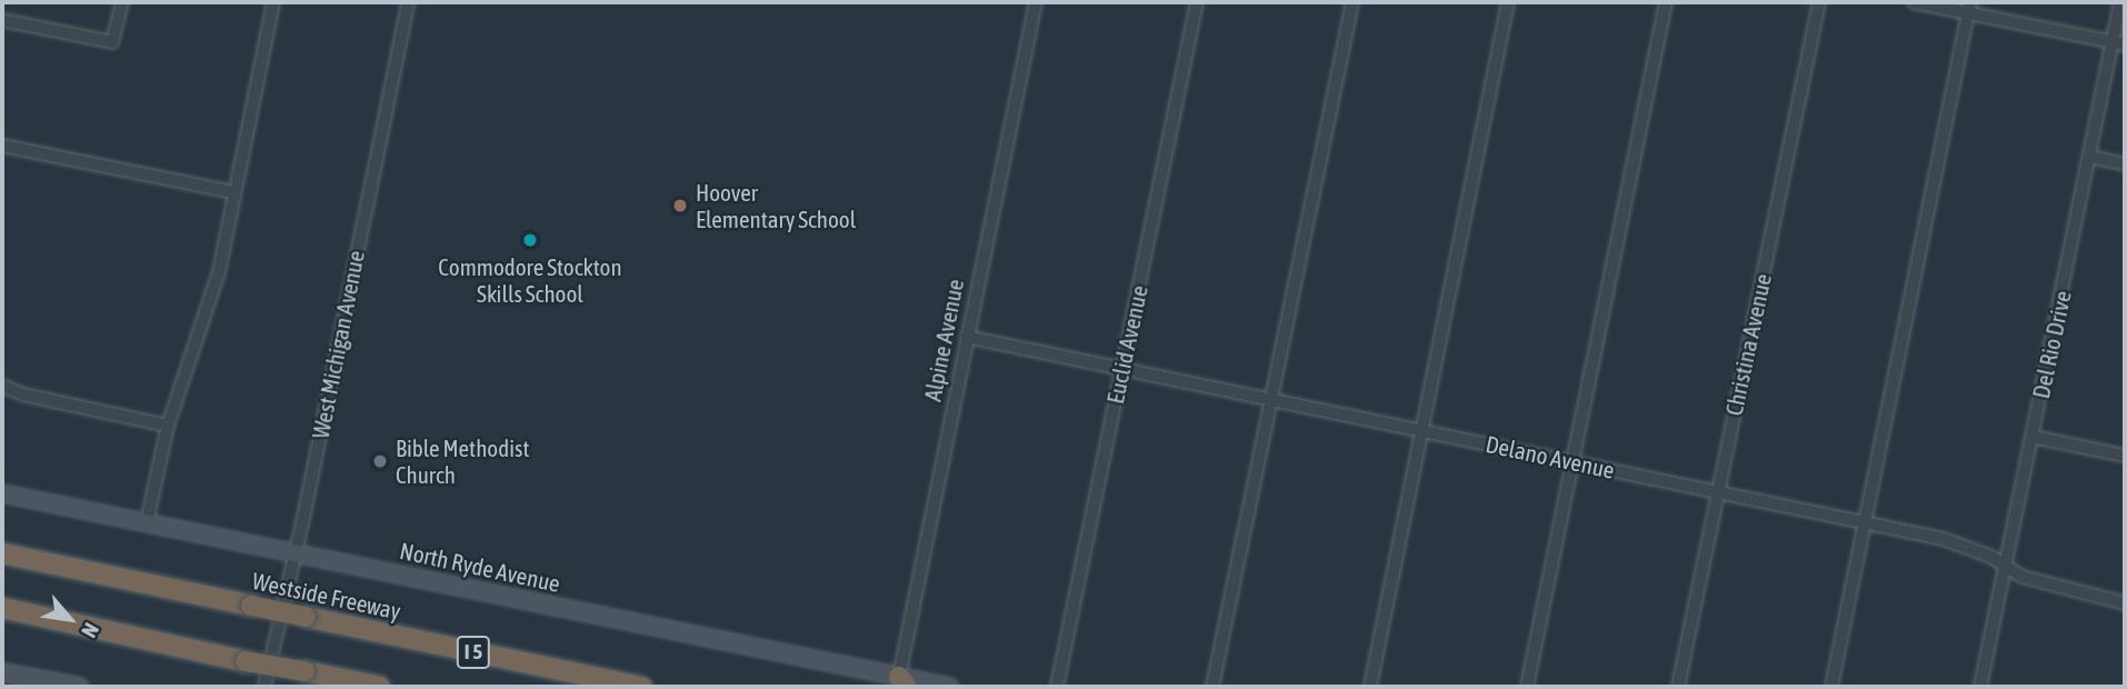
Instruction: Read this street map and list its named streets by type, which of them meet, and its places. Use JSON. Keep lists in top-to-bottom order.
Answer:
{
  "streets": {
    "highway": ["Westside Freeway", "I 5"],
    "street": [
      "Alpine Avenue",
      "West Michigan Avenue",
      "Euclid Avenue",
      "Christina Avenue",
      "Del Rio Drive",
      "Delano Avenue",
      "North Ryde Avenue"
    ]
  },
  "crossings": [
    ["Alpine Avenue", "Delano Avenue"],
    ["Alpine Avenue", "North Ryde Avenue"],
    ["West Michigan Avenue", "North Ryde Avenue"],
    ["Euclid Avenue", "Delano Avenue"],
    ["Christina Avenue", "Delano Avenue"],
    ["Del Rio Drive", "Delano Avenue"]
  ],
  "places": ["Hoover Elementary School", "Commodore Stockton Skills School", "Bible Methodist Church"],
  "north": "bottom right"
}
